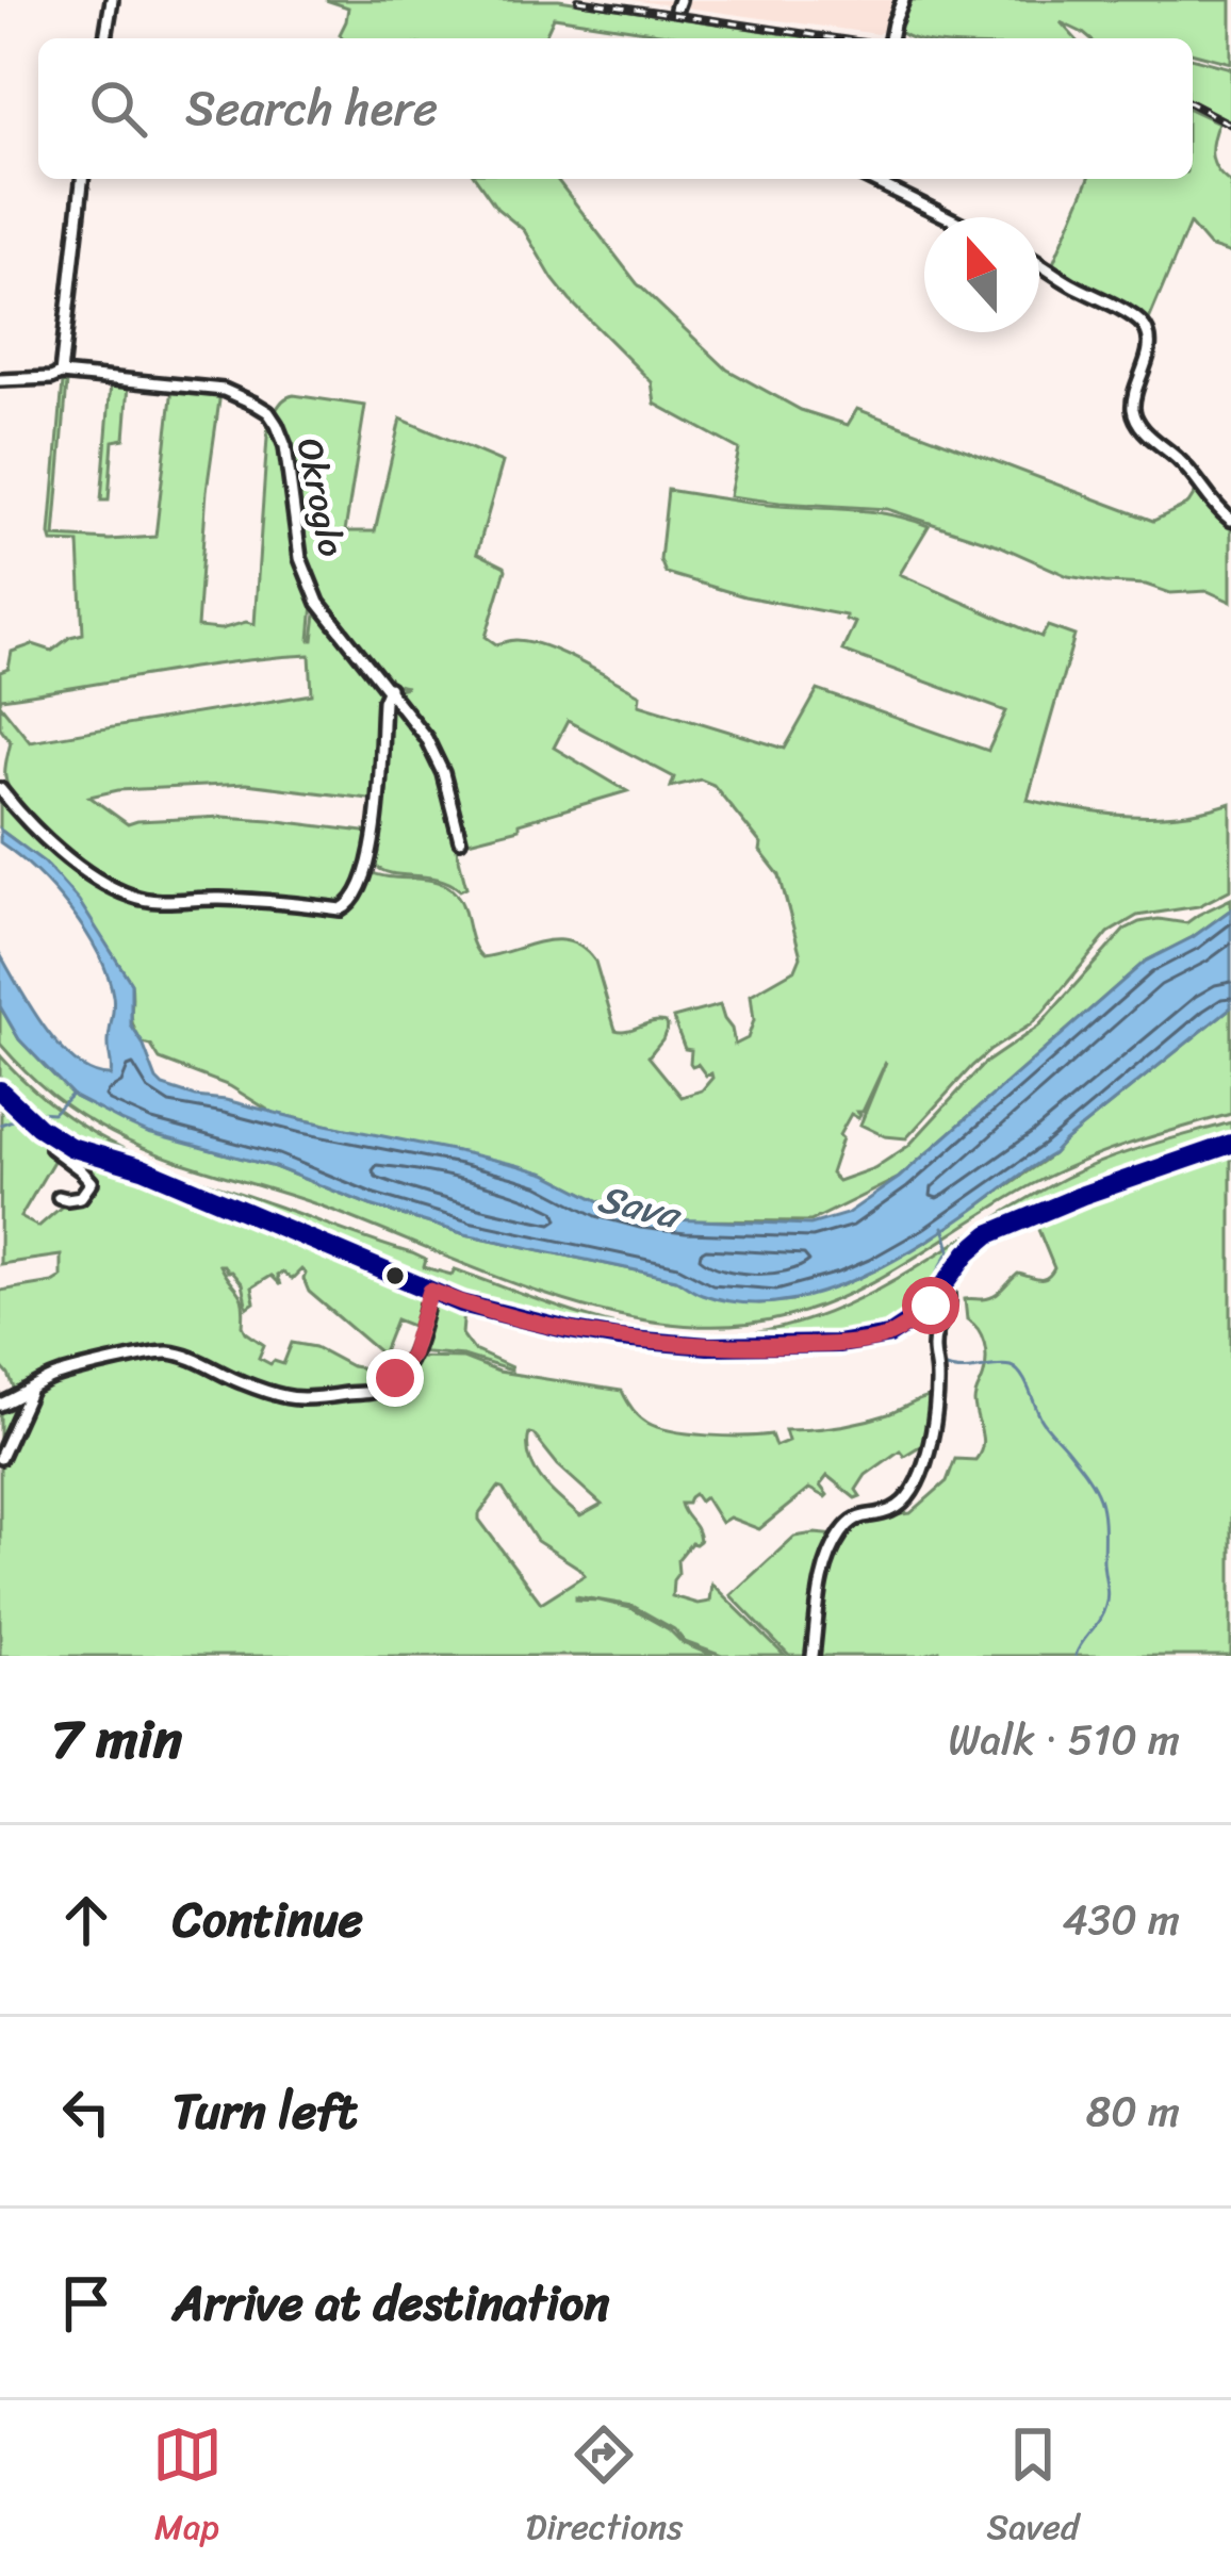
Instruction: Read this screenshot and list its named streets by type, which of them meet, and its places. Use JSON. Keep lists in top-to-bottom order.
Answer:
{
  "streets": {
    "street": ["Okroglo"]
  },
  "water": ["Sava"],
  "north": "top",
  "page": {
    "search": "Search here",
    "heading": ["7 min", "Walk · 510 m"],
    "list": [
      ["Continue", "430 m"],
      ["Turn left", "80 m"],
      "Arrive at destination"
    ],
    "nav": ["Map", "Directions", "Saved"]
  }
}
